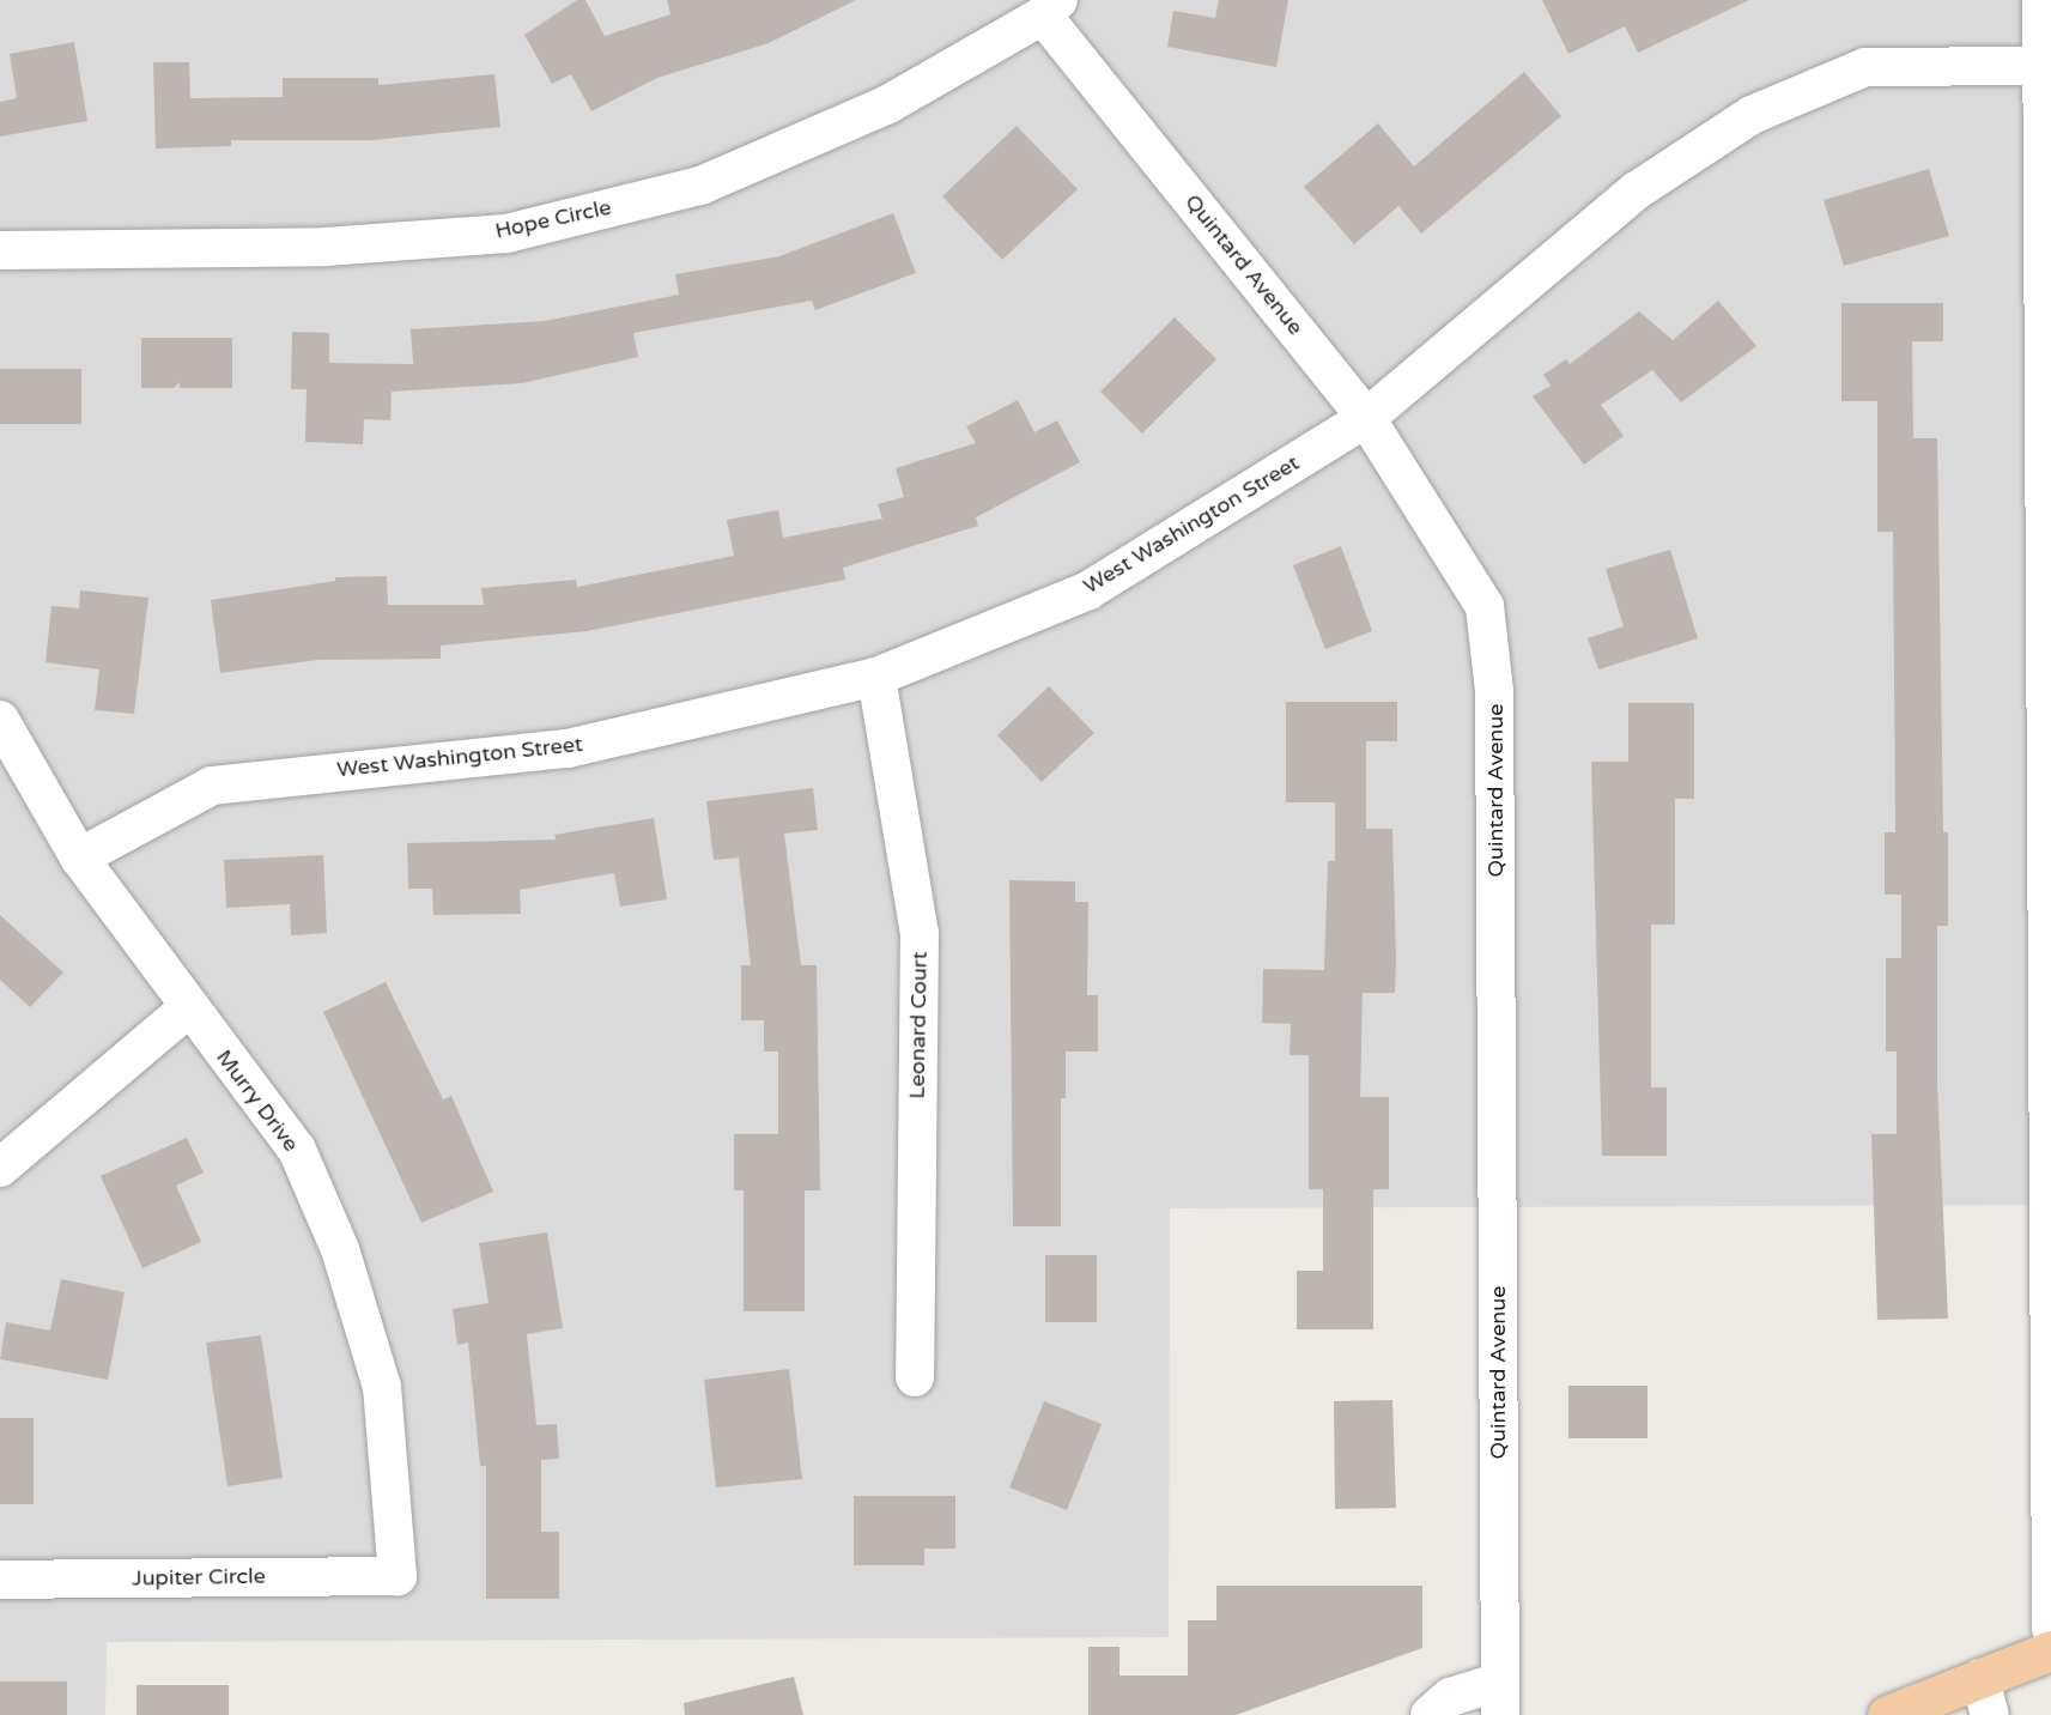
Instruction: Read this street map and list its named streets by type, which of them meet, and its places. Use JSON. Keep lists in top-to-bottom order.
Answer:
{
  "streets": {
    "street": [
      "Hope Circle",
      "Quintard Avenue",
      "West Washington Street",
      "Leonard Court",
      "Murry Drive",
      "Jupiter Circle"
    ]
  },
  "crossings": [
    ["Hope Circle", "Quintard Avenue"],
    ["Quintard Avenue", "West Washington Street"],
    ["West Washington Street", "Leonard Court"],
    ["West Washington Street", "Murry Drive"],
    ["Murry Drive", "Jupiter Circle"]
  ]
}
